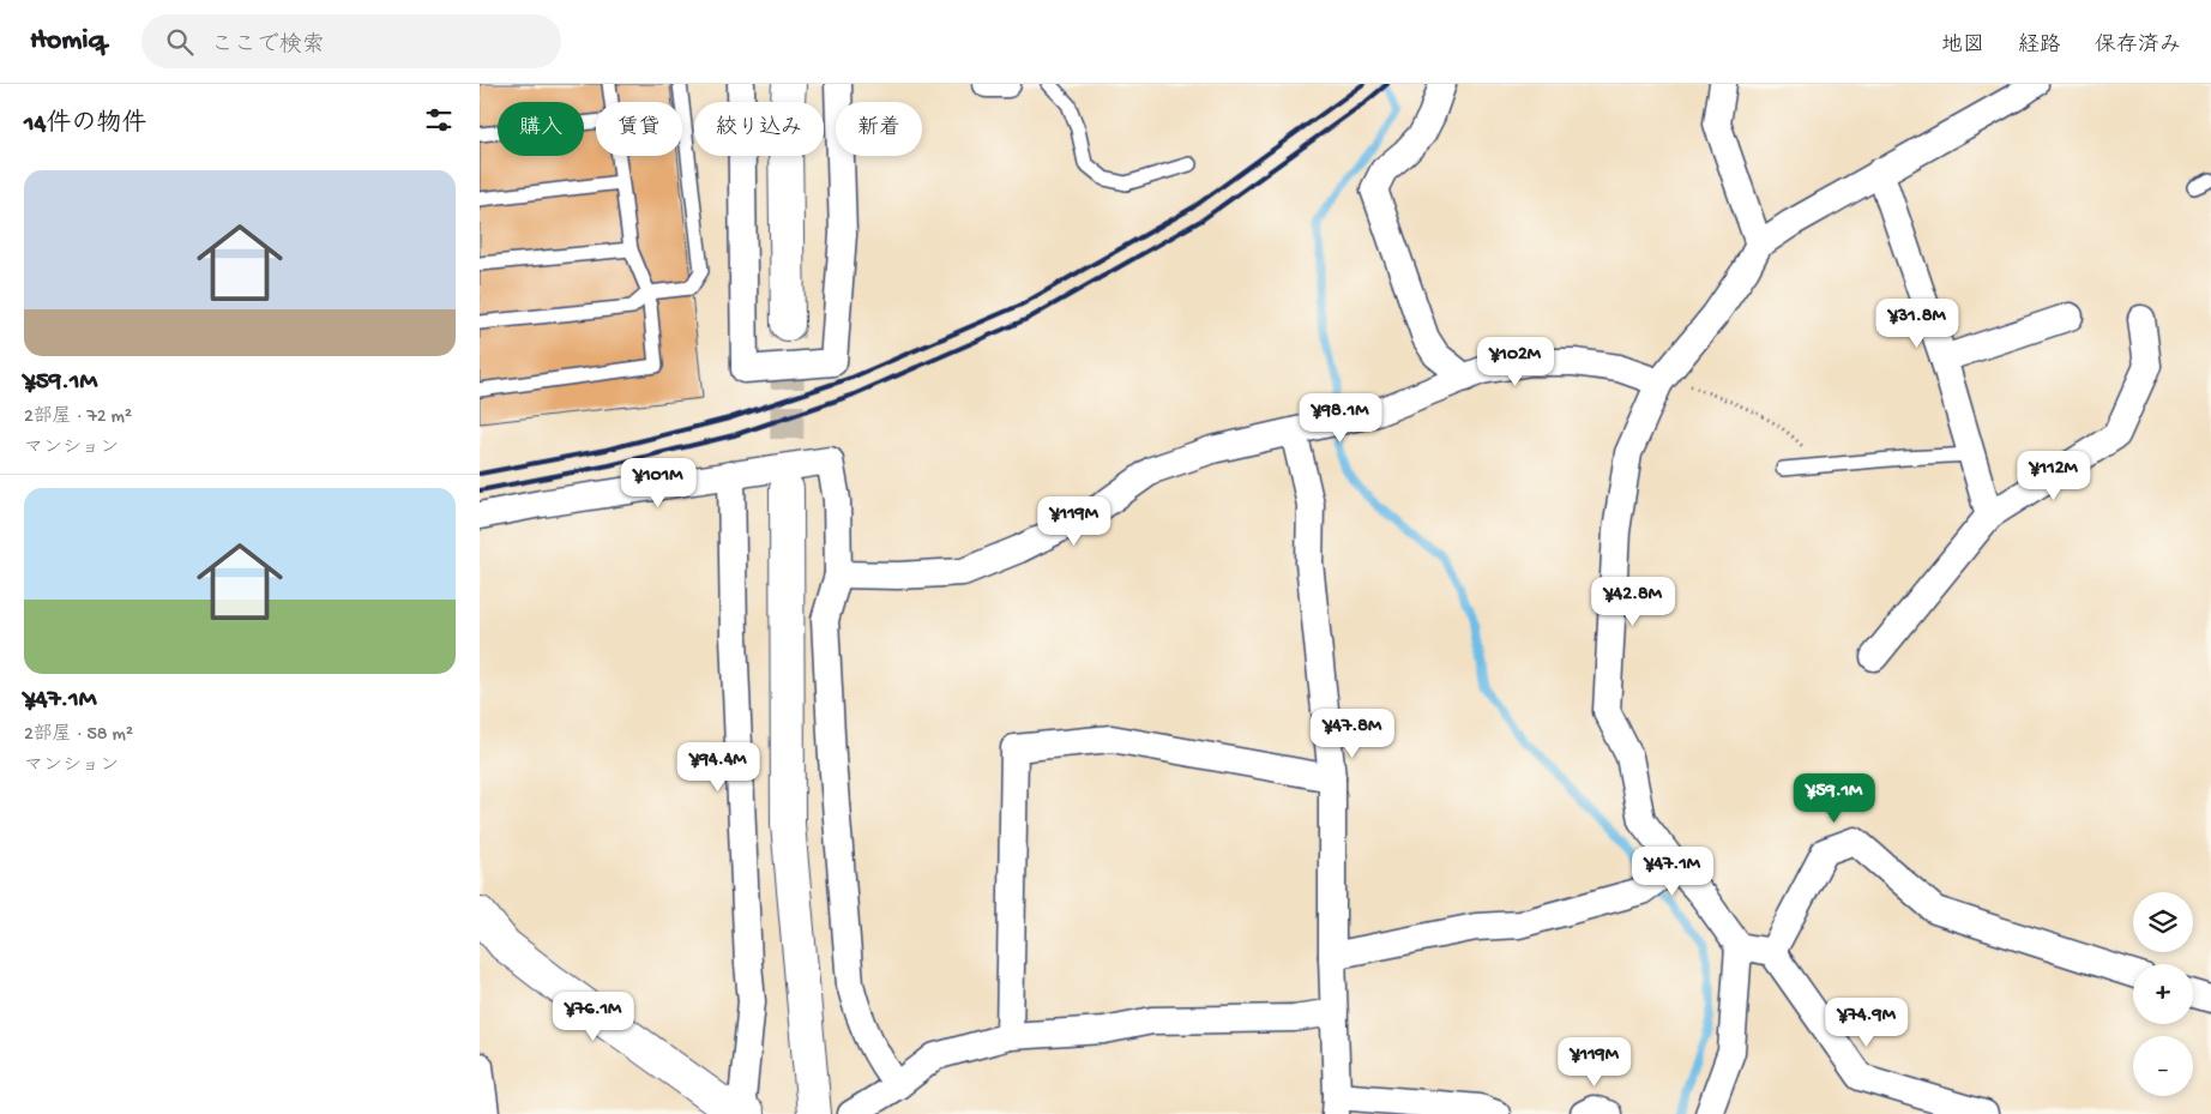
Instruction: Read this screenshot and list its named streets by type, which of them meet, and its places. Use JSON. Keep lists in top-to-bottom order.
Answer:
{
  "page": {
    "header": "Homiq",
    "search": "ここで検索",
    "nav": ["地図", "経路", "保存済み"],
    "heading": "14件の物件",
    "chip": [
      "購入",
      "賃貸",
      "絞り込み",
      "新着"
    ],
    "list": [
      {
        "name": "¥59.1M",
        "note": "2部屋 · 72 m² · マンション"
      },
      {
        "name": "¥47.1M",
        "note": "2部屋 · 58 m² · マンション"
      }
    ],
    "price": [
      "¥31.8M",
      "¥102M",
      "¥98.1M",
      "¥112M",
      "¥101M",
      "¥119M",
      "¥42.8M",
      "¥47.8M",
      "¥94.4M",
      "¥59.1M",
      "¥47.1M",
      "¥76.1M",
      "¥74.9M",
      "¥119M"
    ],
    "map_buttons": ["+", "−"]
  }
}
